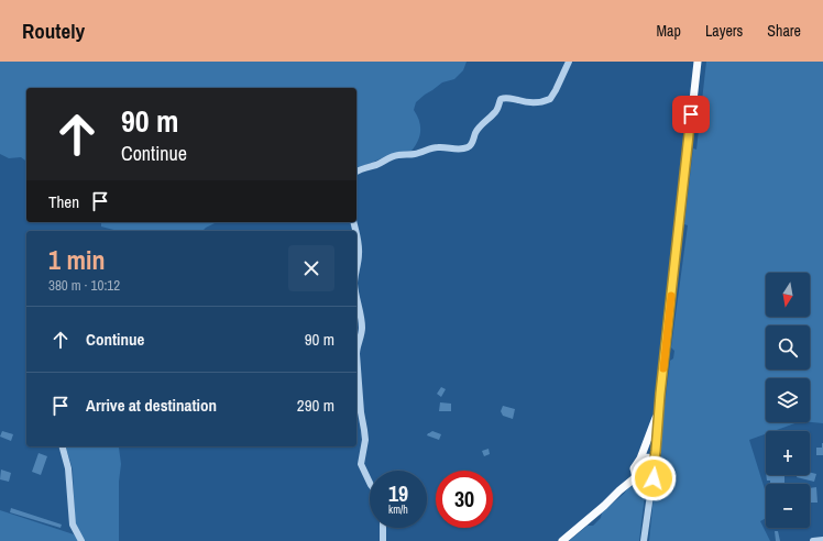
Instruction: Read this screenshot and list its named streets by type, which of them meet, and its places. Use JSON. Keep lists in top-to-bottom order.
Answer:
{
  "north": "bottom",
  "page": {
    "header": "Routely",
    "nav": ["Map", "Layers", "Share"],
    "turn": ["90 m", "Continue"],
    "then": "Then",
    "heading": ["1 min", "380 m · 10:12"],
    "map_buttons": ["+", "−"],
    "list": [
      {
        "name": "Continue",
        "value": "90 m"
      },
      {
        "name": "Arrive at destination",
        "value": "290 m"
      }
    ],
    "speed": "19 km/h",
    "limit": "30"
  }
}
